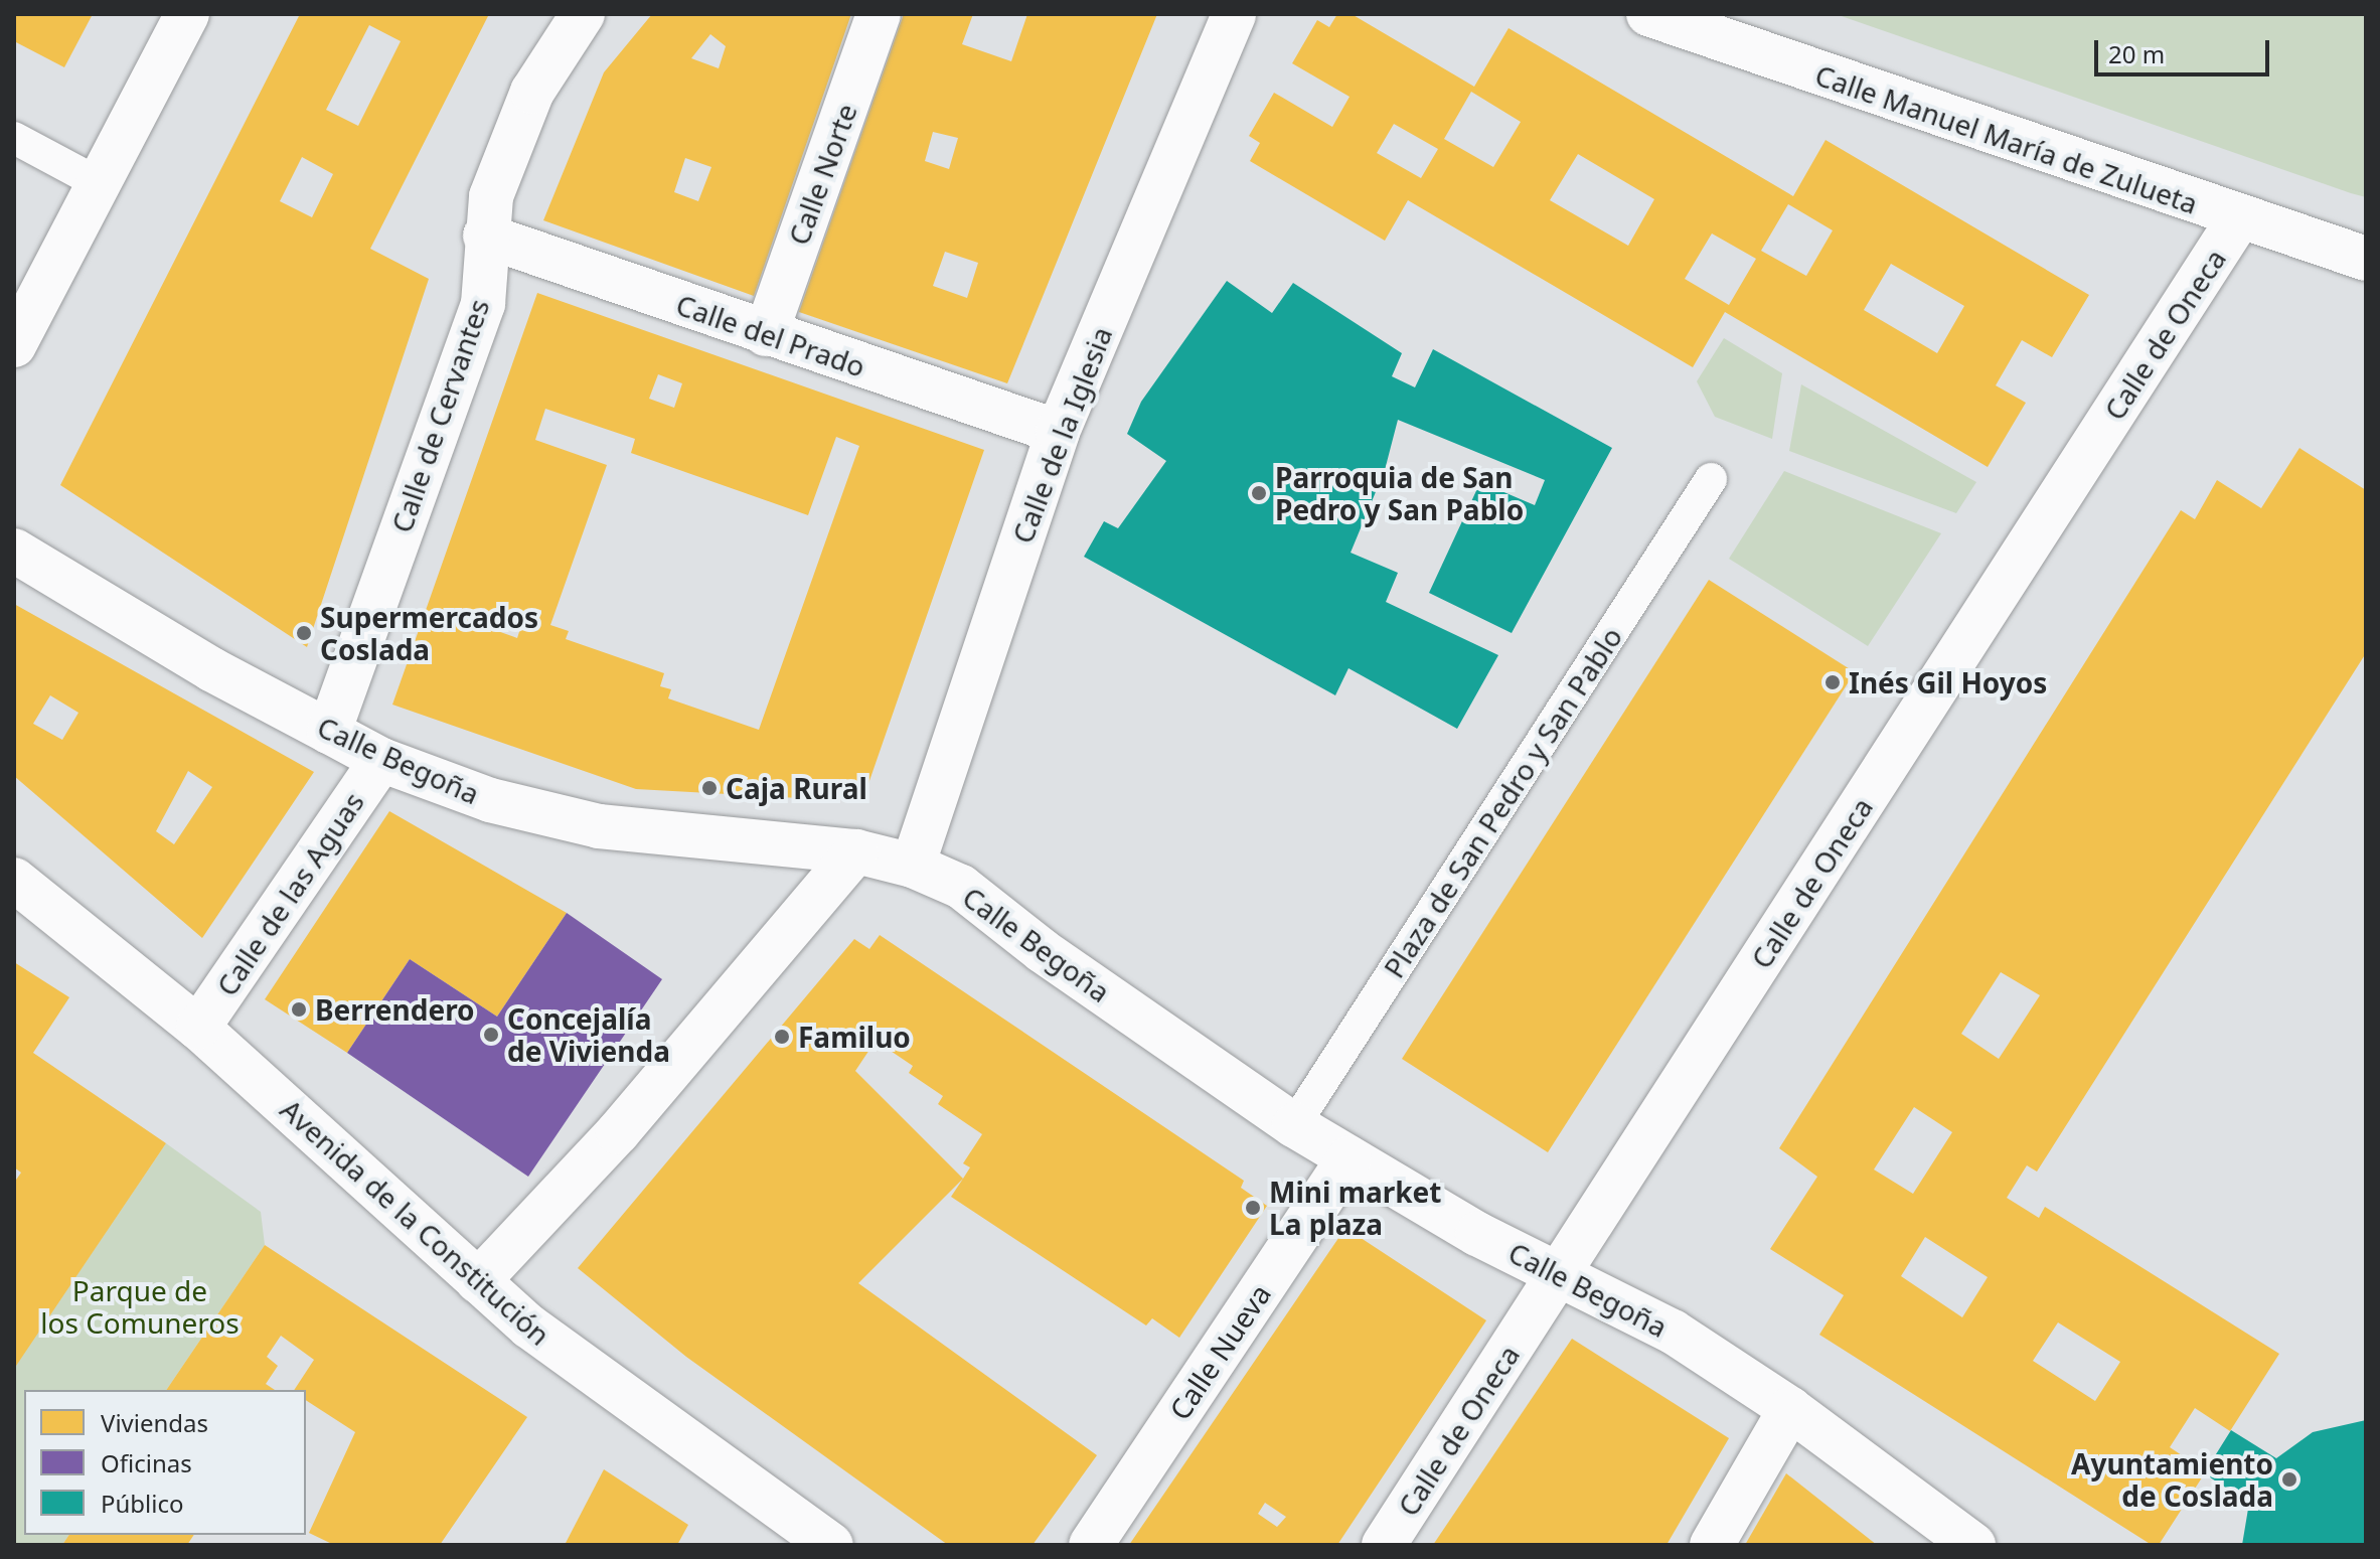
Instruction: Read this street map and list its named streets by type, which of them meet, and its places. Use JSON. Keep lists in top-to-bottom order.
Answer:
{
  "streets": {
    "street": [
      "Calle Manuel María de Zulueta",
      "Calle Norte",
      "Calle de Oneca",
      "Calle del Prado",
      "Calle de Cervantes",
      "Calle de la Iglesia",
      "Calle Begoña",
      "Calle de las Aguas",
      "Avenida de la Constitución",
      "Calle Nueva"
    ],
    "lane": ["Plaza de San Pedro y San Pablo"]
  },
  "crossings": [
    ["Calle Manuel María de Zulueta", "Calle de Oneca"],
    ["Calle Norte", "Calle del Prado"],
    ["Calle de Oneca", "Calle Begoña"],
    ["Calle del Prado", "Calle de Cervantes"],
    ["Calle del Prado", "Calle de la Iglesia"],
    ["Calle de Cervantes", "Calle Begoña"],
    ["Calle de la Iglesia", "Calle Begoña"],
    ["Calle Begoña", "Plaza de San Pedro y San Pablo"],
    ["Calle Begoña", "Calle de las Aguas"],
    ["Calle Begoña", "Calle Nueva"],
    ["Calle de las Aguas", "Avenida de la Constitución"]
  ],
  "parks": ["Parque de los Comuneros"],
  "places": [
    "Parroquia de San Pedro y San Pablo",
    "Supermercados Coslada",
    "Inés Gil Hoyos",
    "Caja Rural",
    "Berrendero",
    "Concejalía de Vivienda",
    "Familuo",
    "Mini market La plaza",
    "Ayuntamiento de Coslada"
  ],
  "legend": ["Viviendas", "Oficinas", "Público"],
  "scale_bar": "20 m"
}
